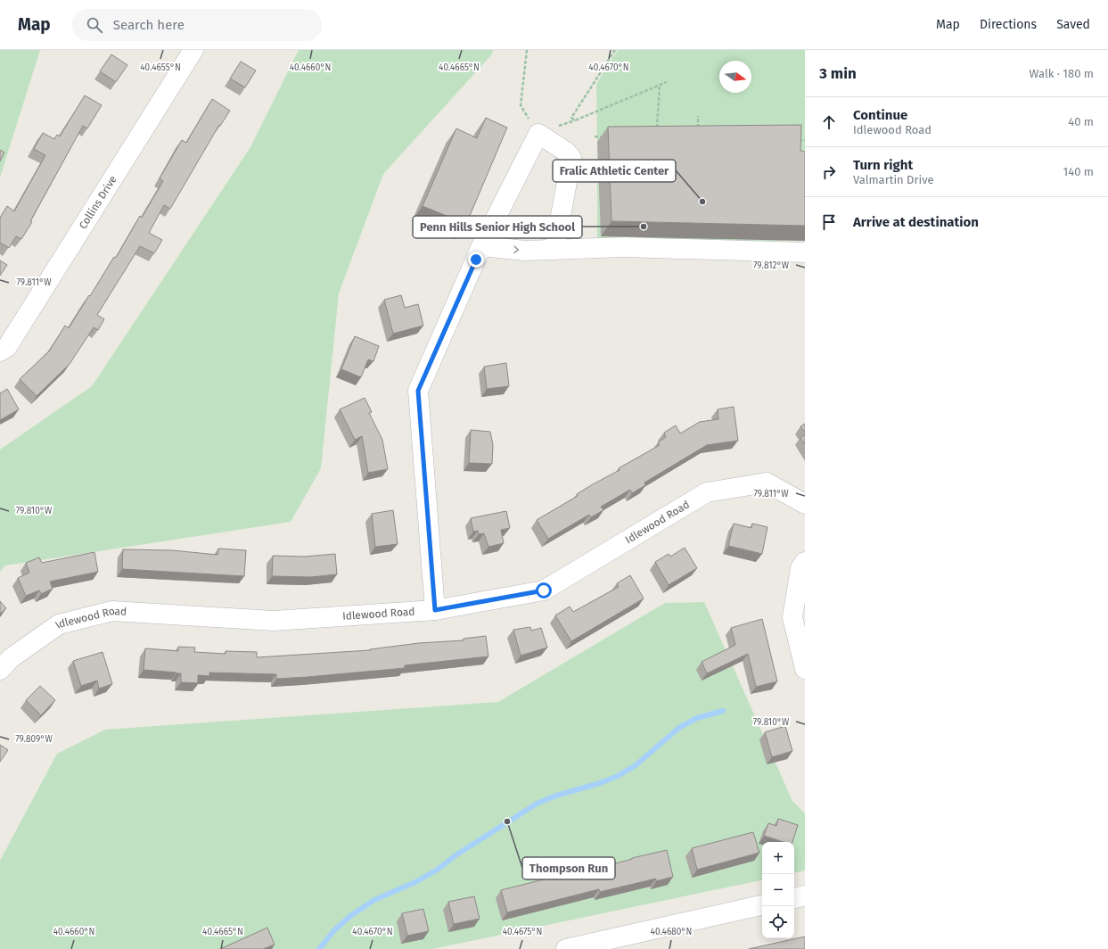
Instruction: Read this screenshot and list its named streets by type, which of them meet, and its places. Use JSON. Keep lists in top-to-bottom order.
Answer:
{
  "streets": {
    "street": ["Collins Drive", "Idlewood Road"]
  },
  "places": ["Fralic Athletic Center", "Penn Hills Senior High School", "Thompson Run"],
  "north": "right",
  "page": {
    "header": "Map",
    "search": "Search here",
    "nav": ["Map", "Directions", "Saved"],
    "heading": ["3 min", "Walk · 180 m"],
    "list": [
      ["Continue", "Idlewood Road", "40 m"],
      ["Turn right", "Valmartin Drive", "140 m"],
      "Arrive at destination"
    ],
    "map_buttons": ["+", "−"]
  },
  "coordinates": [
    "40.4655°N",
    "40.4660°N",
    "40.4665°N",
    "40.4670°N",
    "79.812°W",
    "79.811°W",
    "79.810°W",
    "79.809°W",
    "40.4675°N",
    "40.4680°N"
  ]
}
